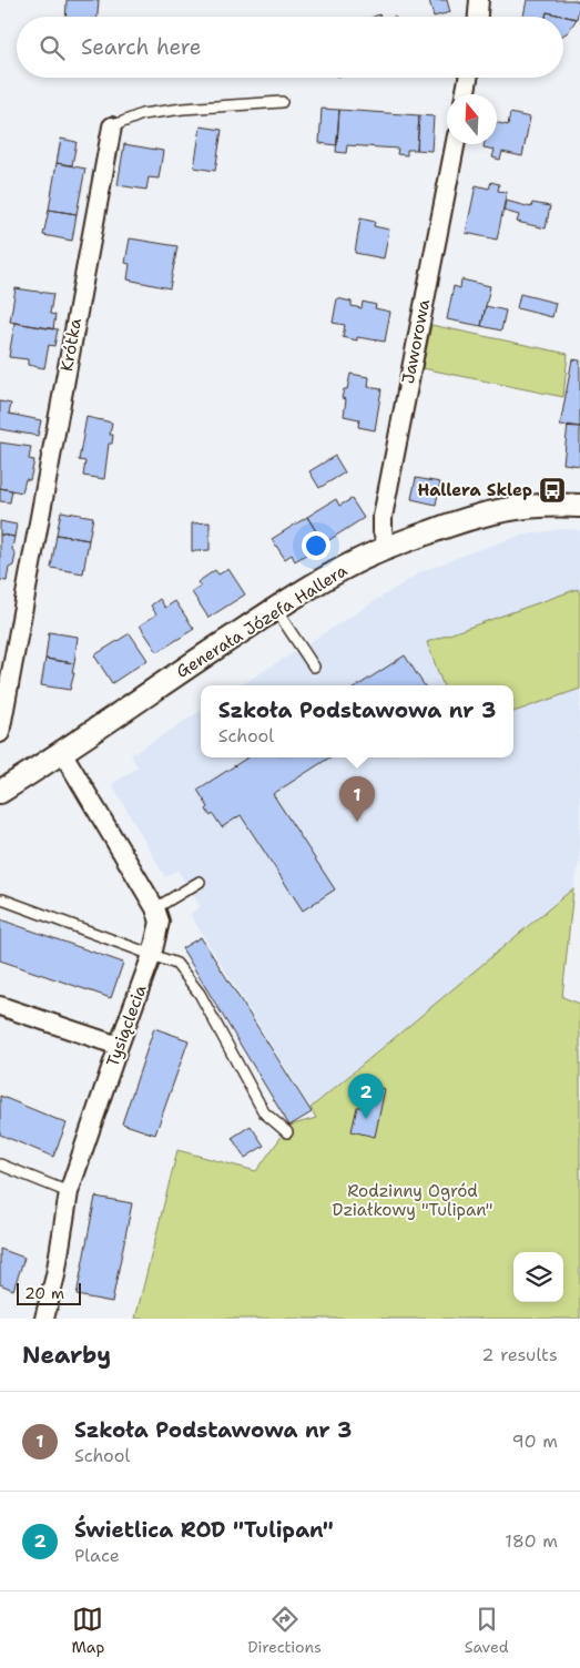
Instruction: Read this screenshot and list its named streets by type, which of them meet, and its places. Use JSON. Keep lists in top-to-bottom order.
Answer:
{
  "streets": {
    "street": [
      "Jaworowa",
      "Krótka",
      "Generała Józefa Hallera",
      "Tysiąclecia"
    ]
  },
  "crossings": [
    ["Jaworowa", "Generała Józefa Hallera"],
    ["Generała Józefa Hallera", "Tysiąclecia"]
  ],
  "parks": ["Rodzinny Ogród Działkowy \"Tulipan\""],
  "places": {
    "bus stop": ["Hallera Sklep"]
  },
  "scale_bar": "20 m",
  "north": "top",
  "page": {
    "search": "Search here",
    "popup": ["Szkoła Podstawowa nr 3", "School"],
    "pins": ["1", "2"],
    "scale": "20 m",
    "heading": ["Nearby", "2 results"],
    "list": [
      {
        "mark": "1",
        "name": "Szkoła Podstawowa nr 3",
        "note": "School",
        "value": "90 m"
      },
      {
        "mark": "2",
        "name": "Świetlica ROD \"Tulipan\"",
        "note": "Place",
        "value": "180 m"
      }
    ],
    "nav": ["Map", "Directions", "Saved"]
  }
}
